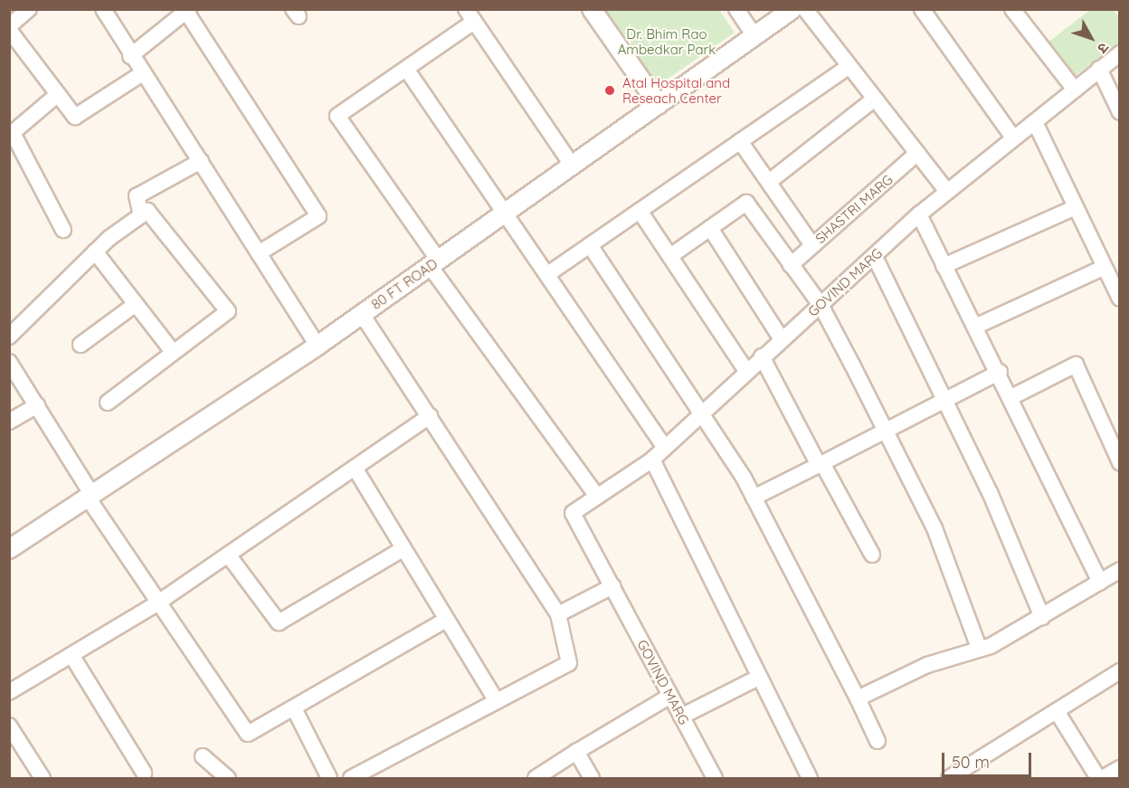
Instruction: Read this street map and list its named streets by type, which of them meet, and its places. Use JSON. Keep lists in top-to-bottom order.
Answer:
{
  "streets": {
    "street": ["SHASTRI MARG", "GOVIND MARG", "80 FT ROAD"]
  },
  "parks": ["Dr. Bhim Rao Ambedkar Park"],
  "places": ["Atal Hospital and Reseach Center"],
  "scale_bar": "50 m",
  "north": "bottom right"
}
